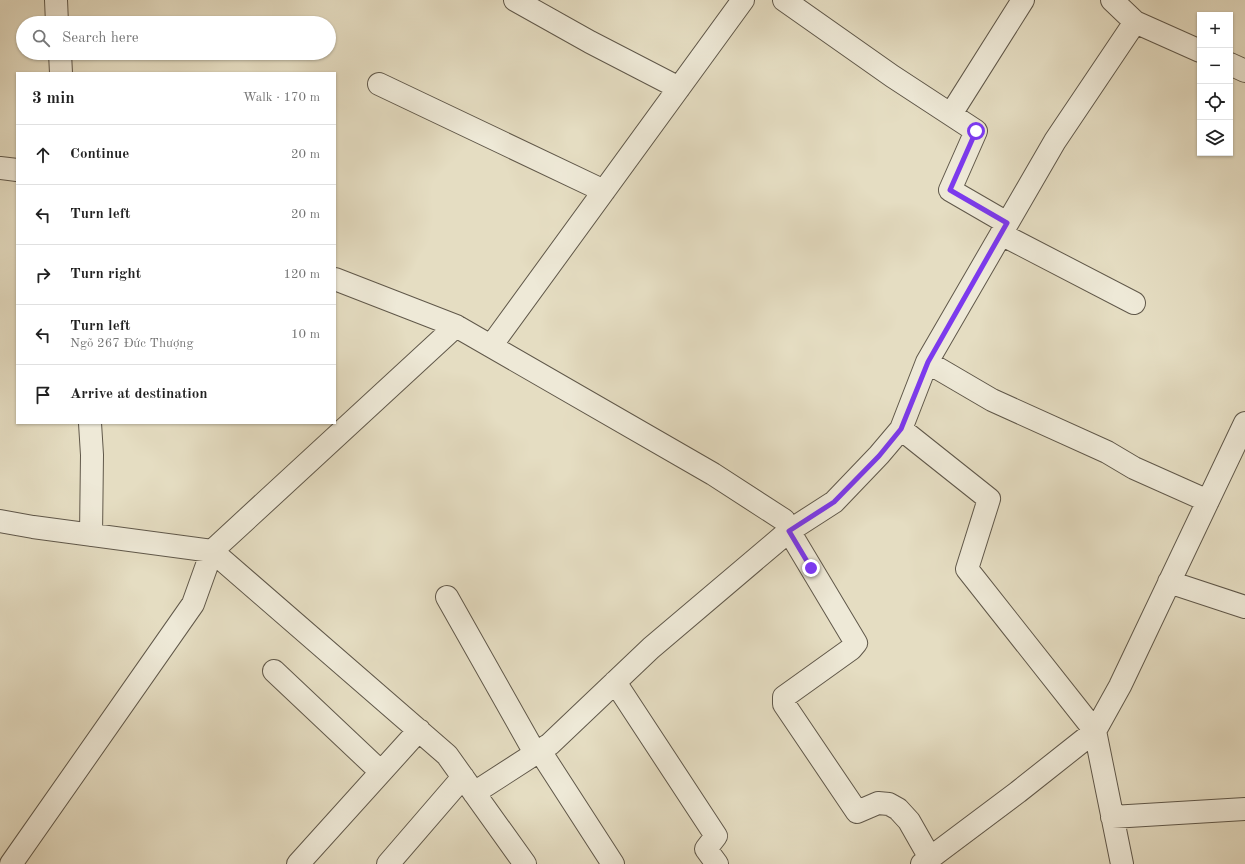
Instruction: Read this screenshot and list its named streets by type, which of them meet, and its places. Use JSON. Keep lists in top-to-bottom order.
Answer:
{
  "page": {
    "map_buttons": ["+", "−"],
    "search": "Search here",
    "heading": ["3 min", "Walk · 170 m"],
    "list": [
      ["Continue", "20 m"],
      ["Turn left", "20 m"],
      ["Turn right", "120 m"],
      ["Turn left", "Ngõ 267 Đức Thượng", "10 m"],
      "Arrive at destination"
    ]
  }
}
